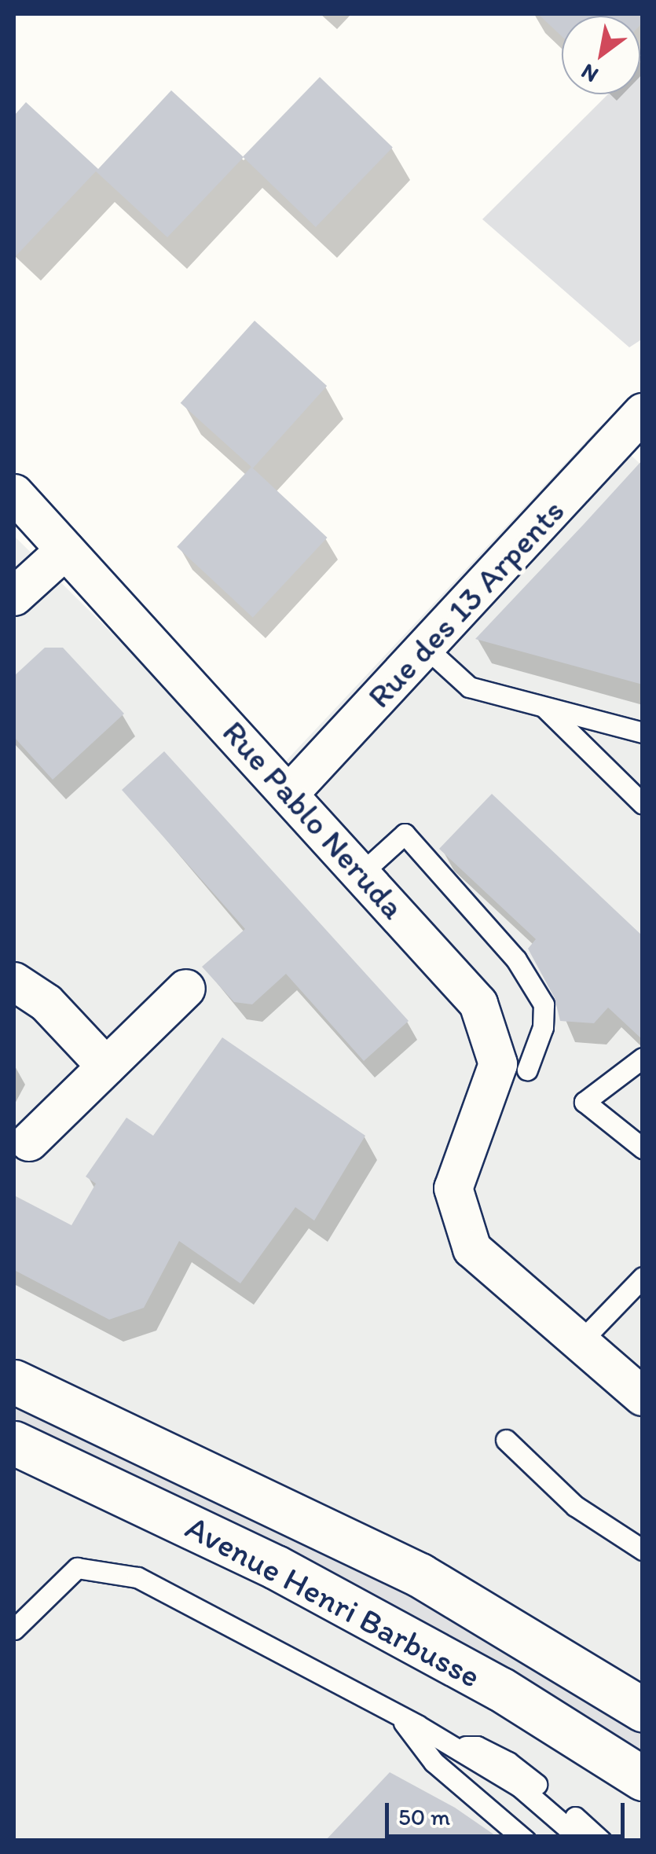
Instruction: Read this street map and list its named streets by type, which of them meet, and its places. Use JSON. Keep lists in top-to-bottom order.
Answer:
{
  "streets": {
    "main road": ["Avenue Henri Barbusse"],
    "street": ["Rue des 13 Arpents", "Rue Pablo Neruda"]
  },
  "crossings": [
    ["Rue des 13 Arpents", "Rue Pablo Neruda"]
  ],
  "scale_bar": "50 m",
  "north": "bottom left"
}
